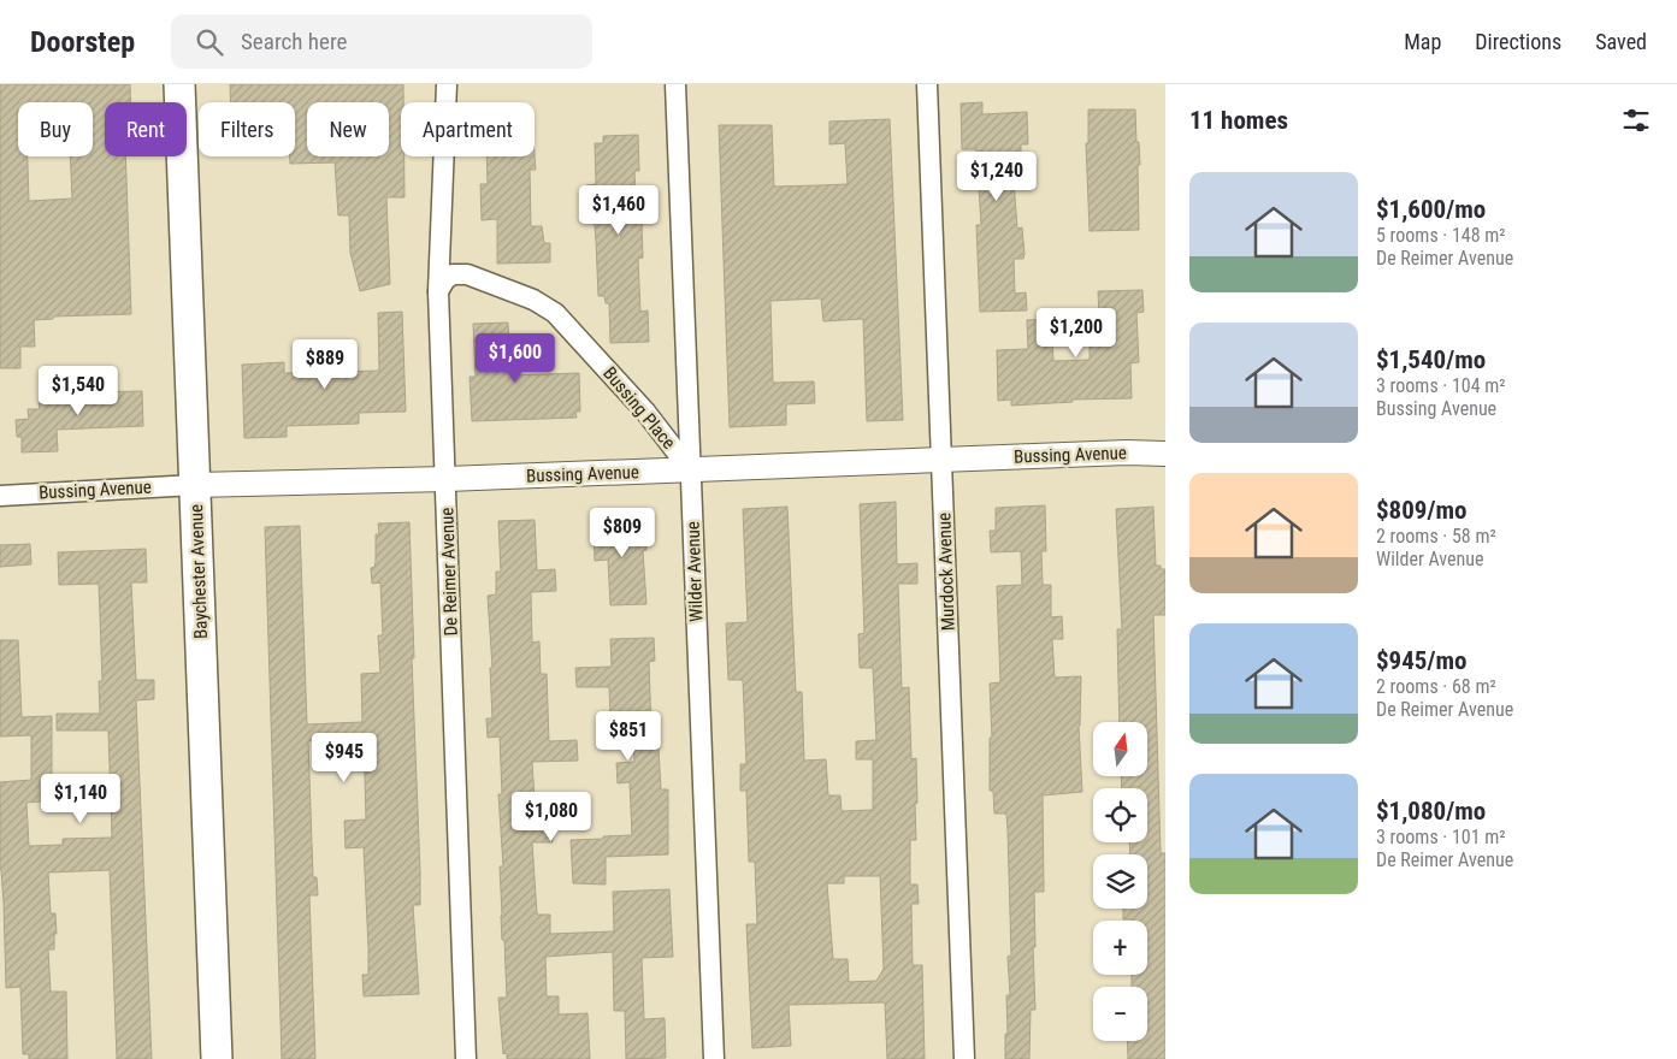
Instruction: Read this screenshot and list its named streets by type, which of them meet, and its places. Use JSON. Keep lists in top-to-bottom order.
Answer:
{
  "streets": {
    "main road": ["Baychester Avenue"],
    "street": [
      "Bussing Place",
      "Bussing Avenue",
      "De Reimer Avenue",
      "Wilder Avenue",
      "Murdock Avenue"
    ]
  },
  "crossings": [
    ["Bussing Place", "Bussing Avenue"],
    ["Bussing Place", "De Reimer Avenue"],
    ["Bussing Place", "Wilder Avenue"],
    ["Bussing Avenue", "Baychester Avenue"],
    ["Bussing Avenue", "De Reimer Avenue"],
    ["Bussing Avenue", "Wilder Avenue"],
    ["Bussing Avenue", "Murdock Avenue"]
  ],
  "north": "top",
  "page": {
    "header": "Doorstep",
    "search": "Search here",
    "nav": ["Map", "Directions", "Saved"],
    "heading": "11 homes",
    "chip": [
      "Buy",
      "Rent",
      "Filters",
      "New",
      "Apartment"
    ],
    "price": [
      "$1,240",
      "$1,460",
      "$1,200",
      "$1,600",
      "$889",
      "$1,540",
      "$809",
      "$851",
      "$945",
      "$1,140",
      "$1,080"
    ],
    "list": [
      {
        "name": "$1,600/mo",
        "note": "5 rooms · 148 m² · De Reimer Avenue"
      },
      {
        "name": "$1,540/mo",
        "note": "3 rooms · 104 m² · Bussing Avenue"
      },
      {
        "name": "$809/mo",
        "note": "2 rooms · 58 m² · Wilder Avenue"
      },
      {
        "name": "$945/mo",
        "note": "2 rooms · 68 m² · De Reimer Avenue"
      },
      {
        "name": "$1,080/mo",
        "note": "3 rooms · 101 m² · De Reimer Avenue"
      }
    ],
    "map_buttons": ["+", "−"]
  }
}
